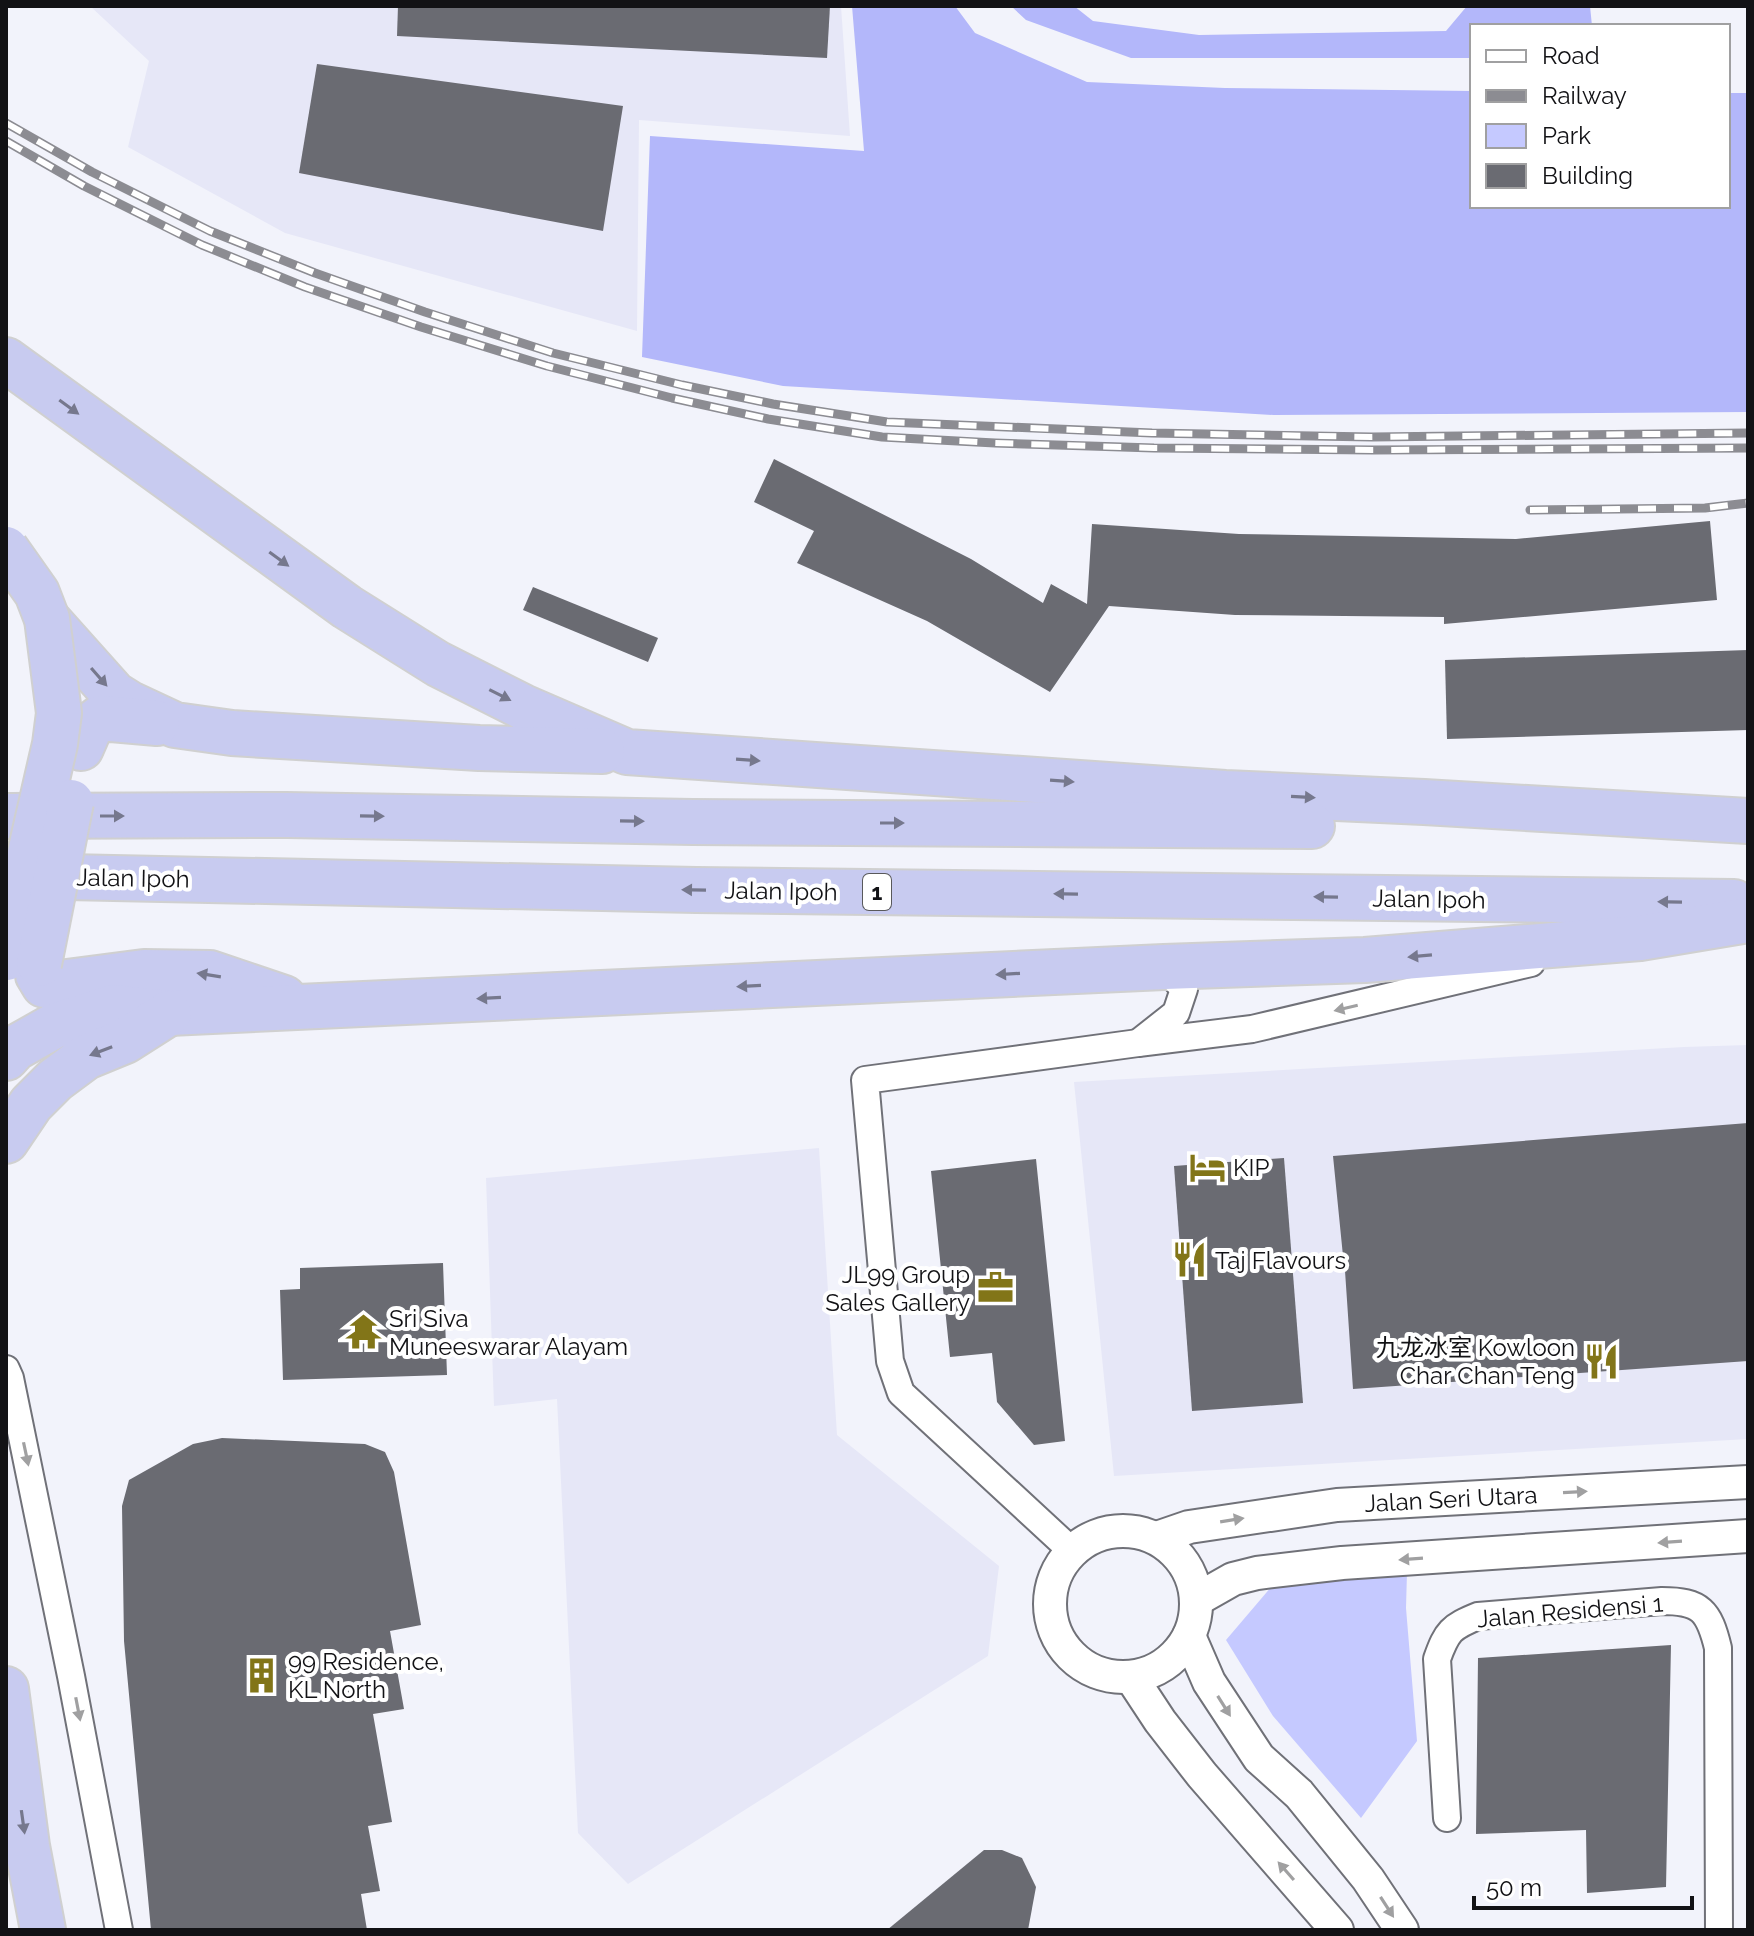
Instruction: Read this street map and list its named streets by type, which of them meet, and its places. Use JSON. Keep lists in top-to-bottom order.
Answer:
{
  "streets": {
    "highway": ["Jalan Ipoh", "1"],
    "street": ["Jalan Seri Utara", "Jalan Residensi 1"]
  },
  "places": {
    "hotel": ["KIP"],
    "restaurant": ["Taj Flavours", "九龙冰室 Kowloon Char Chan Teng"],
    "office": ["JL99 Group Sales Gallery"],
    "temple": ["Sri Siva Muneeswarar Alayam"],
    "building": ["99 Residence, KL North"]
  },
  "legend": [
    "Road",
    "Railway",
    "Park",
    "Building"
  ],
  "scale_bar": "50 m"
}
